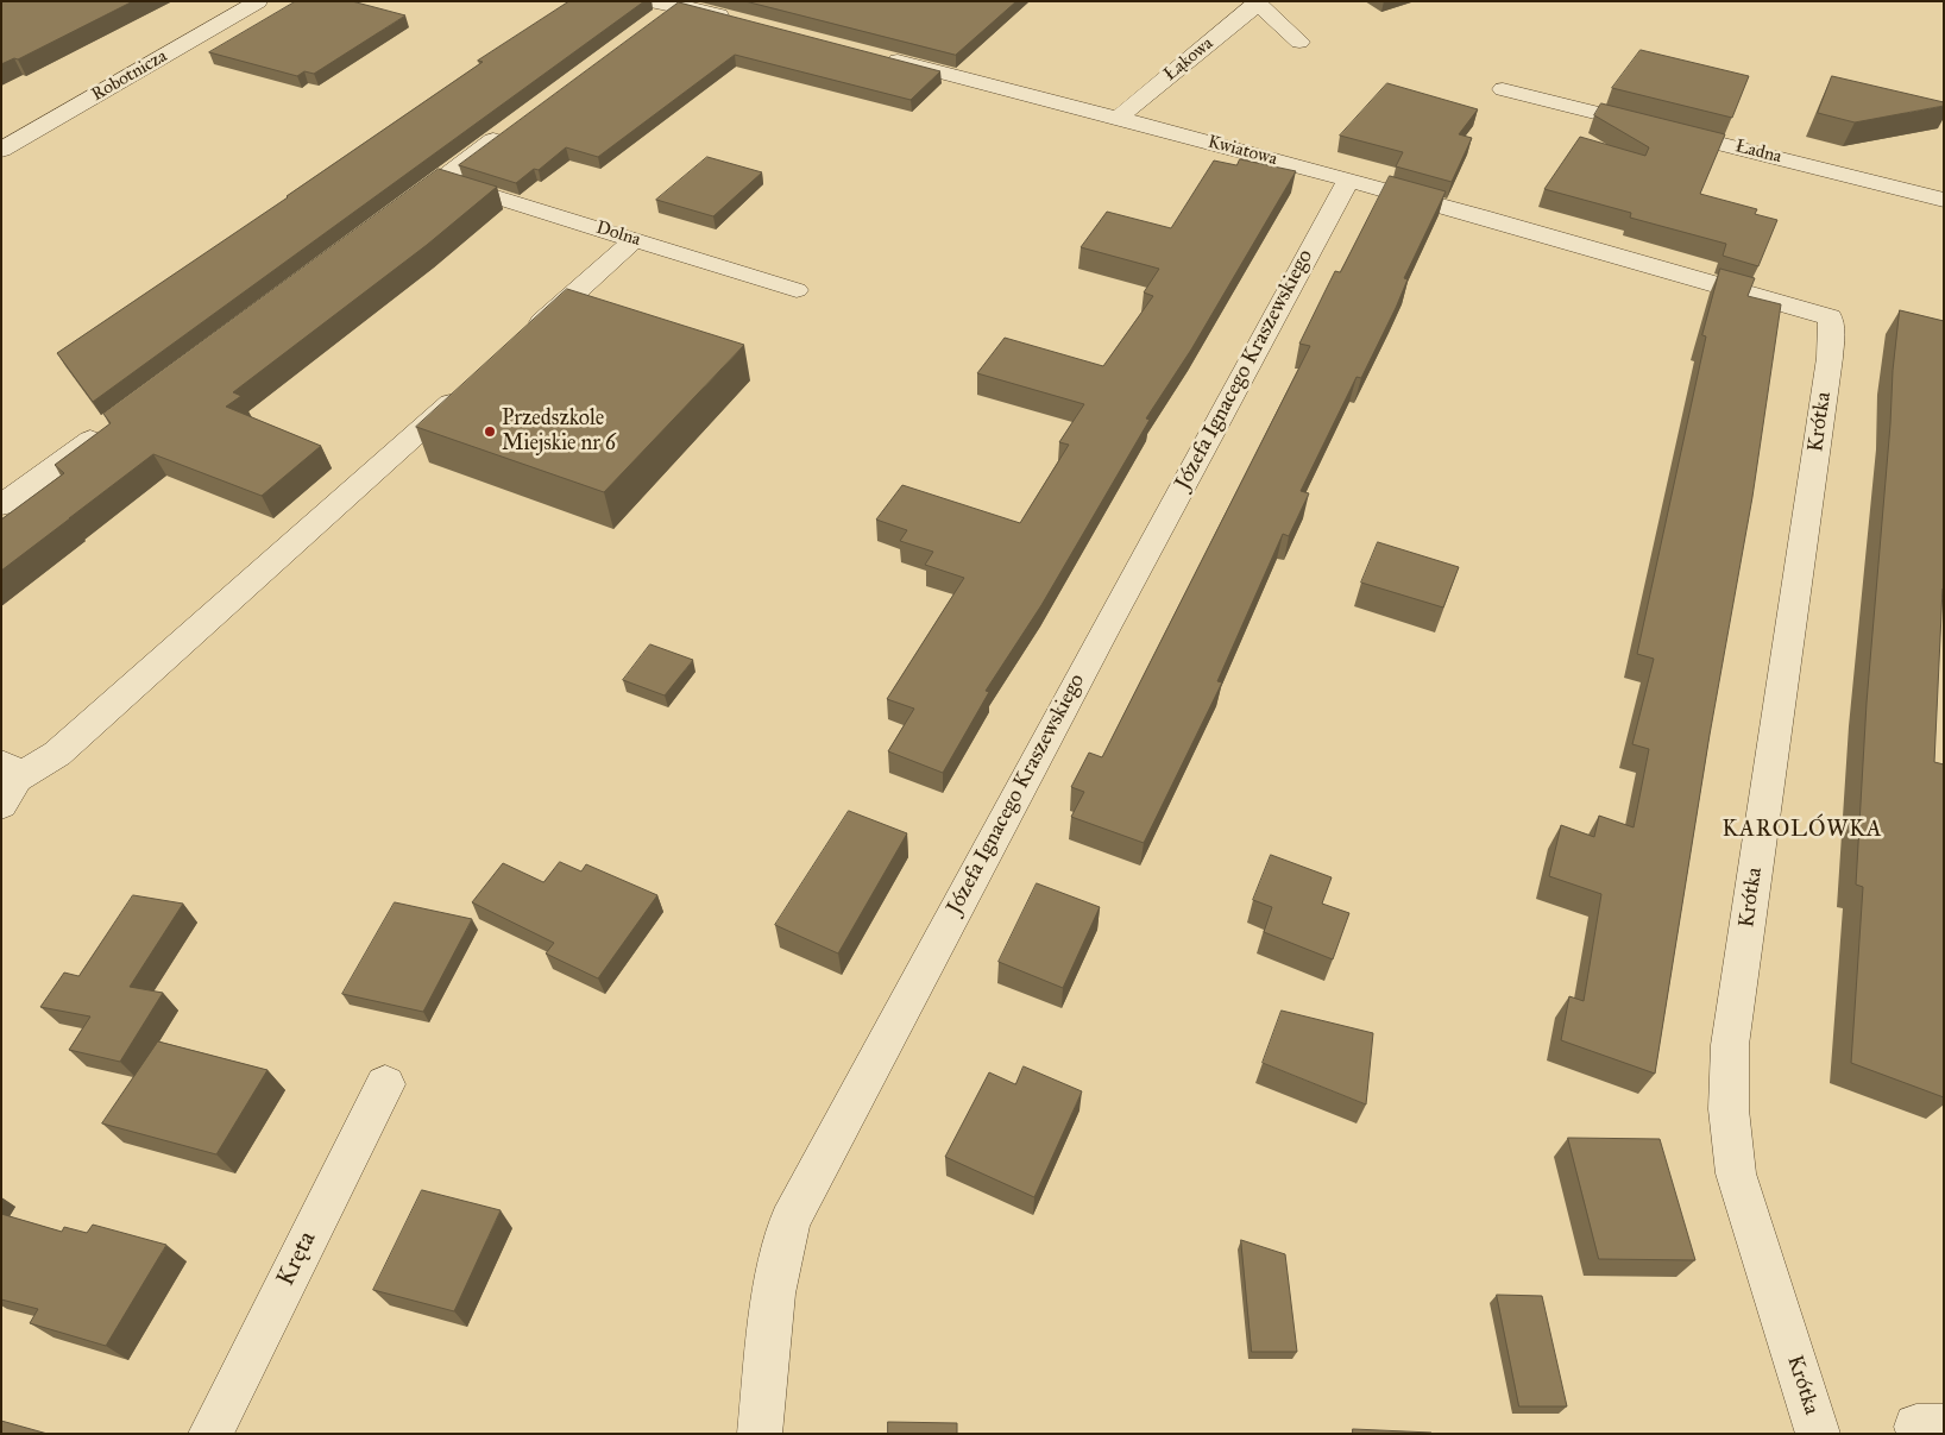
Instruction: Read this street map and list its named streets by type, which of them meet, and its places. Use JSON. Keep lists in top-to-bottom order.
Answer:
{
  "streets": {
    "street": [
      "Łąkowa",
      "Robotnicza",
      "Kwiatowa",
      "Ładna",
      "Dolna",
      "Józefa Ignacego Kraszewskiego",
      "Krótka",
      "Kręta"
    ]
  },
  "crossings": [
    ["Łąkowa", "Kwiatowa"],
    ["Kwiatowa", "Józefa Ignacego Kraszewskiego"],
    ["Kwiatowa", "Krótka"]
  ],
  "districts": ["KAROLÓWKA"],
  "places": ["Przedszkole Miejskie nr 6"]
}
